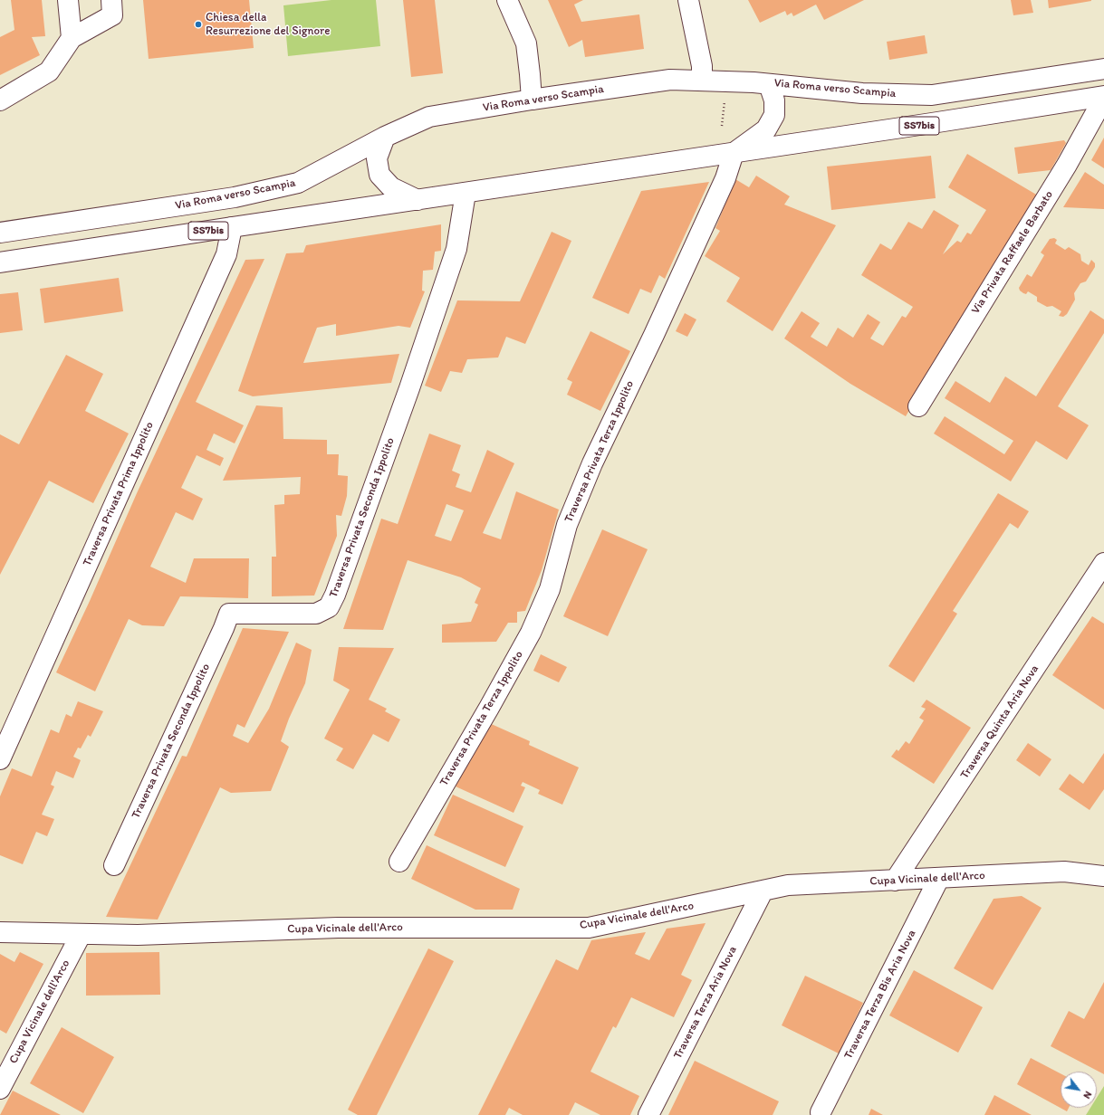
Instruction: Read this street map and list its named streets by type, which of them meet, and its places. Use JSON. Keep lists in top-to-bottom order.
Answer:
{
  "streets": {
    "street": [
      "Via Roma verso Scampia",
      "SS7bis",
      "Via Privata Raffaele Barbato",
      "Traversa Privata Terza Ippolito",
      "Traversa Privata Prima Ippolito",
      "Traversa Privata Seconda Ippolito",
      "Traversa Quinta Aria Nova",
      "Cupa Vicinale dell'Arco",
      "Traversa Terza Bis Aria Nova",
      "Traversa Terza Aria Nova"
    ]
  },
  "crossings": [
    ["SS7bis", "Via Privata Raffaele Barbato"],
    ["SS7bis", "Traversa Privata Terza Ippolito"],
    ["SS7bis", "Traversa Privata Prima Ippolito"],
    ["Traversa Quinta Aria Nova", "Cupa Vicinale dell'Arco"],
    ["Cupa Vicinale dell'Arco", "Traversa Terza Bis Aria Nova"],
    ["Cupa Vicinale dell'Arco", "Traversa Terza Aria Nova"]
  ],
  "places": ["Chiesa della Resurrezione del Signore"],
  "north": "bottom right"
}
